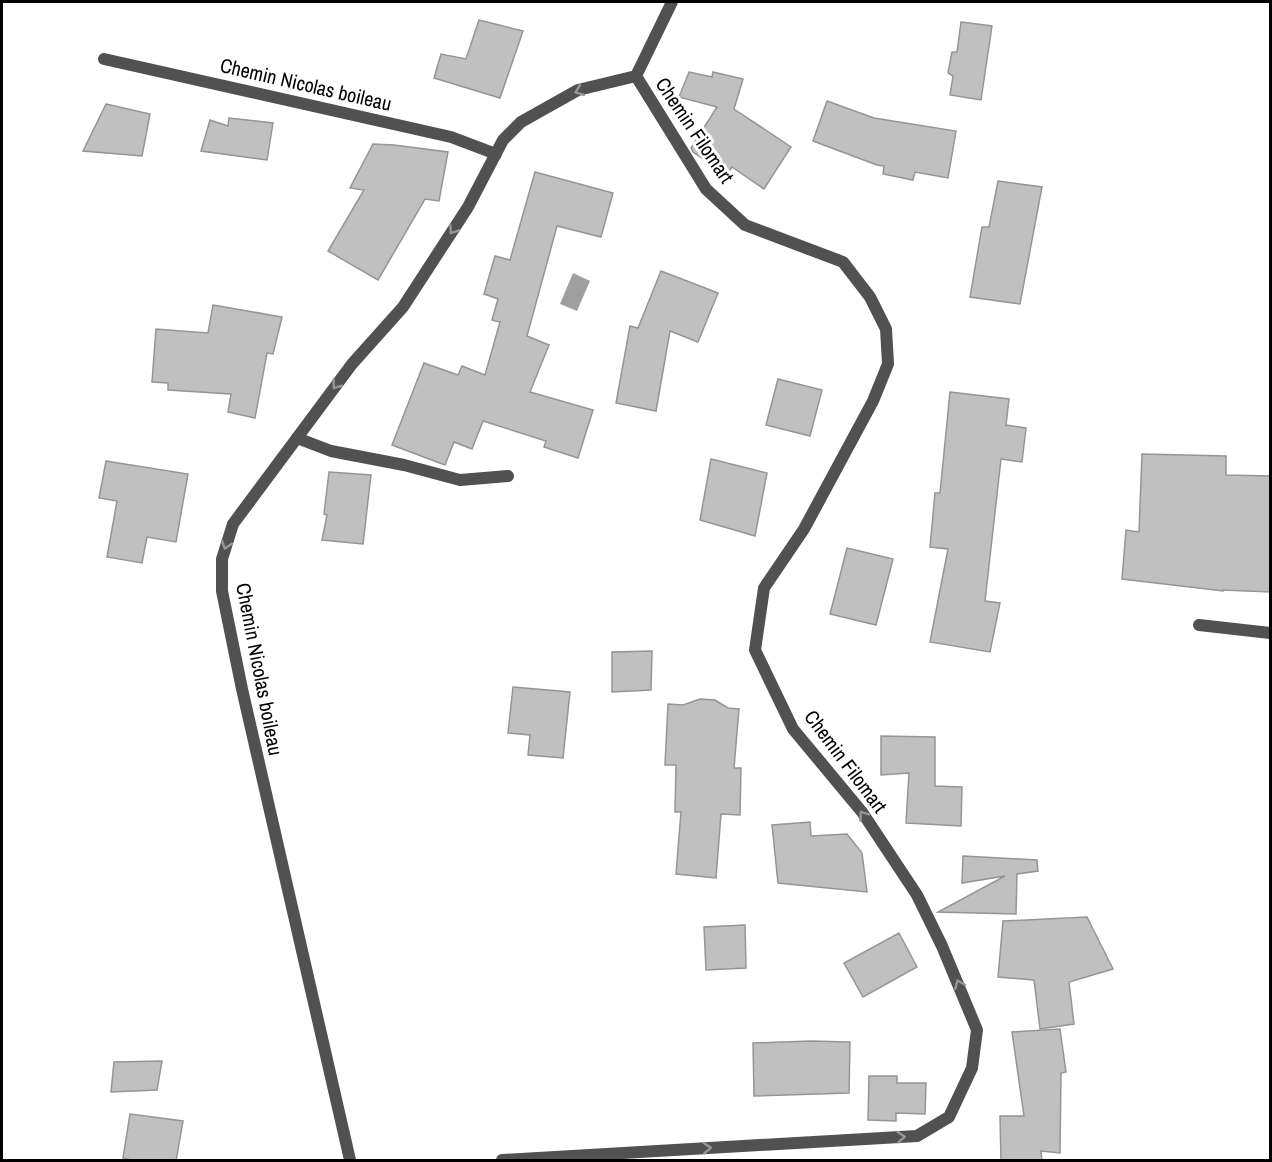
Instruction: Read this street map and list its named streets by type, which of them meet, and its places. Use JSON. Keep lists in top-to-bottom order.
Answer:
{
  "streets": {
    "street": ["Chemin Nicolas boileau", "Chemin Filomart"]
  },
  "crossings": [
    ["Chemin Nicolas boileau", "Chemin Filomart"]
  ],
  "one_way": ["Chemin Nicolas boileau"]
}
